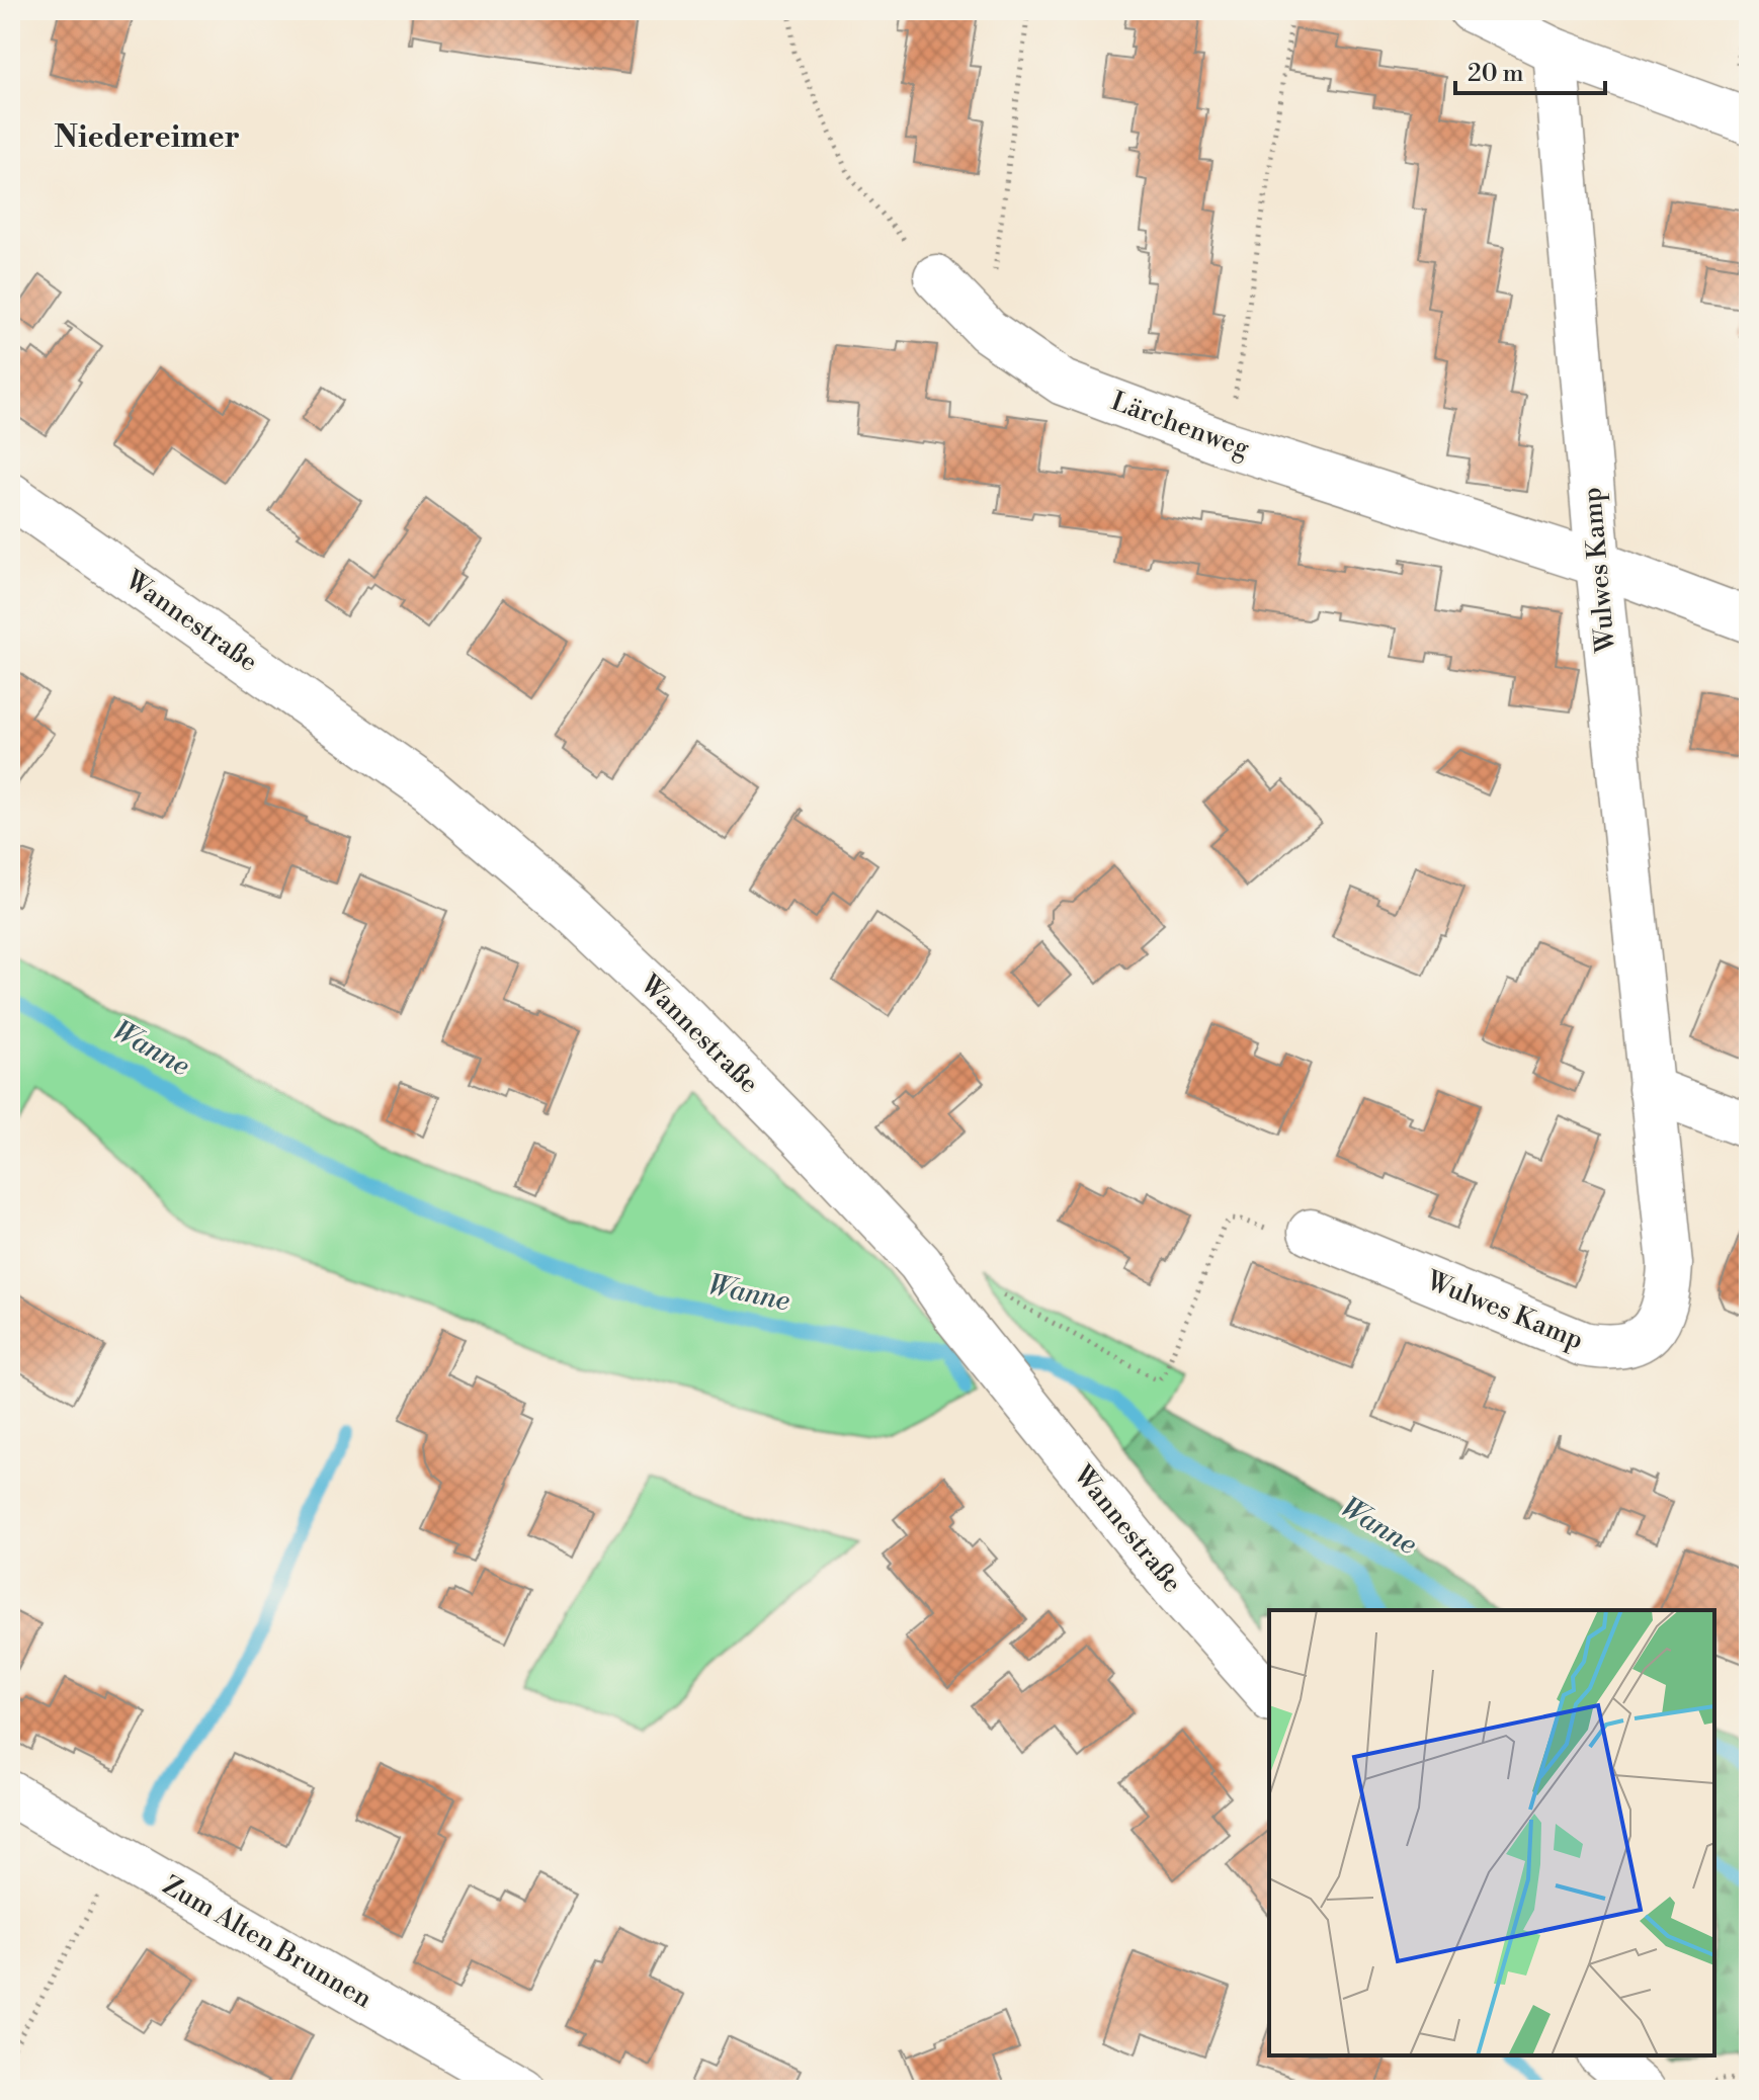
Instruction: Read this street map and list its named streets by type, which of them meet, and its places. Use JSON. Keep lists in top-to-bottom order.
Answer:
{
  "streets": {
    "street": [
      "Lärchenweg",
      "Wulwes Kamp",
      "Wannestraße",
      "Zum Alten Brunnen"
    ]
  },
  "crossings": [
    ["Lärchenweg", "Wulwes Kamp"]
  ],
  "districts": ["Niedereimer"],
  "water": ["Wanne"],
  "scale_bar": "20 m"
}
